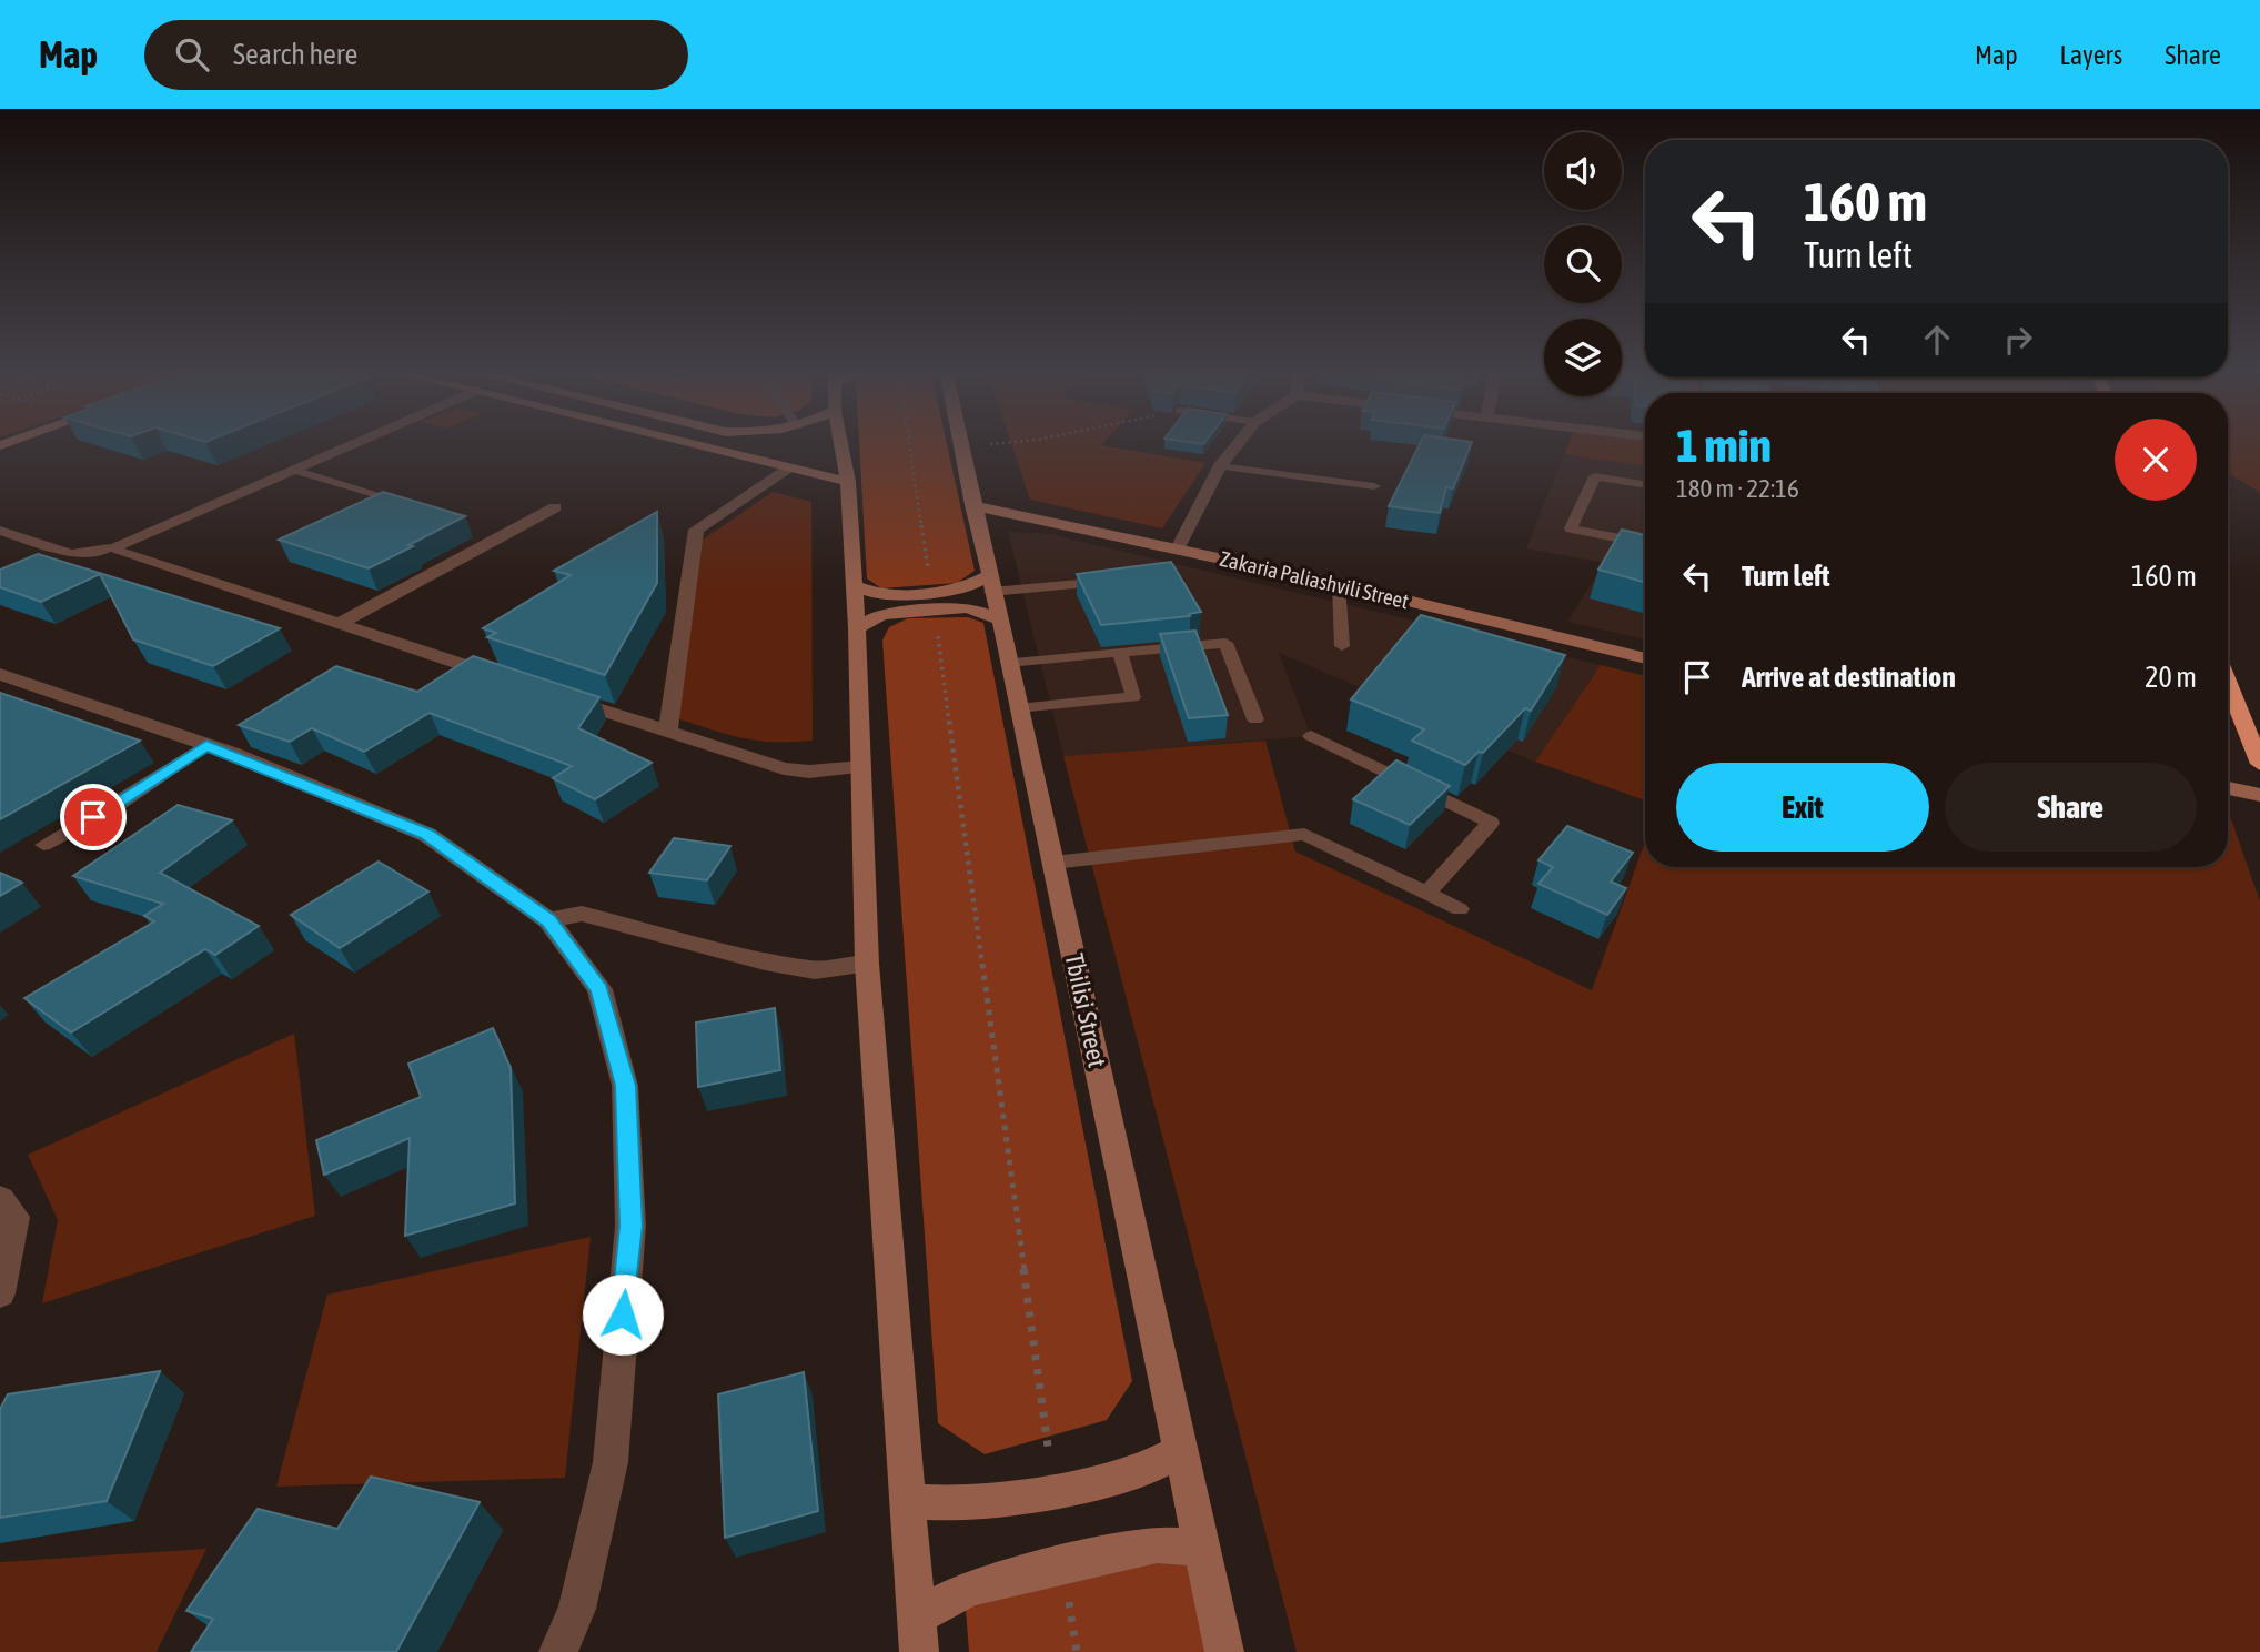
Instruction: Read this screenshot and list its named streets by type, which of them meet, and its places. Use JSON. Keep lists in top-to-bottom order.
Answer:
{
  "streets": {
    "main road": ["Zakaria Paliashvili Street", "Tbilisi Street"]
  },
  "crossings": [
    ["Zakaria Paliashvili Street", "Tbilisi Street"]
  ],
  "page": {
    "header": "Map",
    "search": "Search here",
    "nav": ["Map", "Layers", "Share"],
    "turn": ["160 m", "Turn left"],
    "heading": ["1 min", "180 m · 22:16"],
    "list": [
      {
        "name": "Turn left",
        "value": "160 m"
      },
      {
        "name": "Arrive at destination",
        "value": "20 m"
      }
    ],
    "buttons": ["Exit", "Share"]
  }
}
